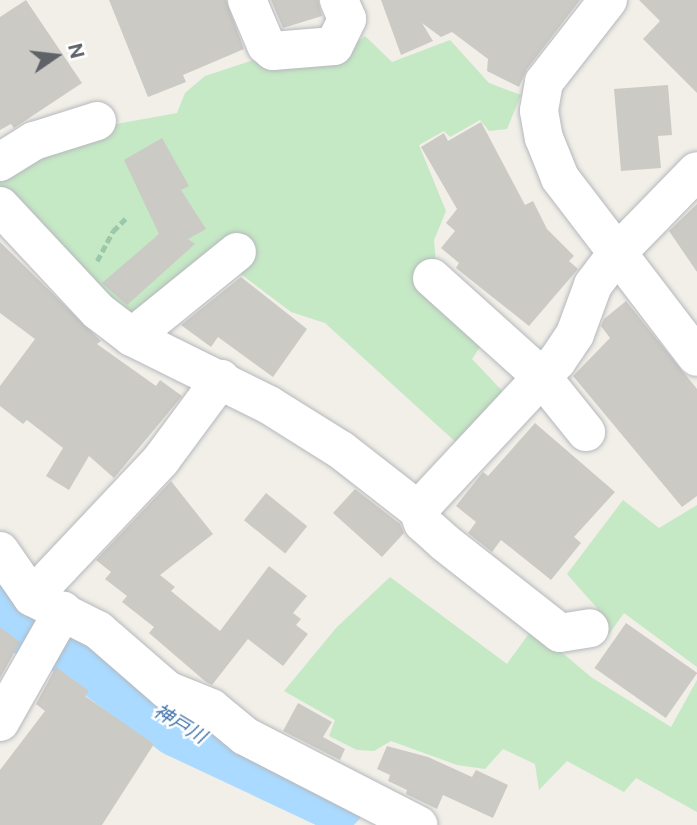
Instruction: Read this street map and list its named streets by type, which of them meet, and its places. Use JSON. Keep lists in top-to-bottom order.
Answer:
{
  "water": ["神戸川"],
  "north": "right"
}
